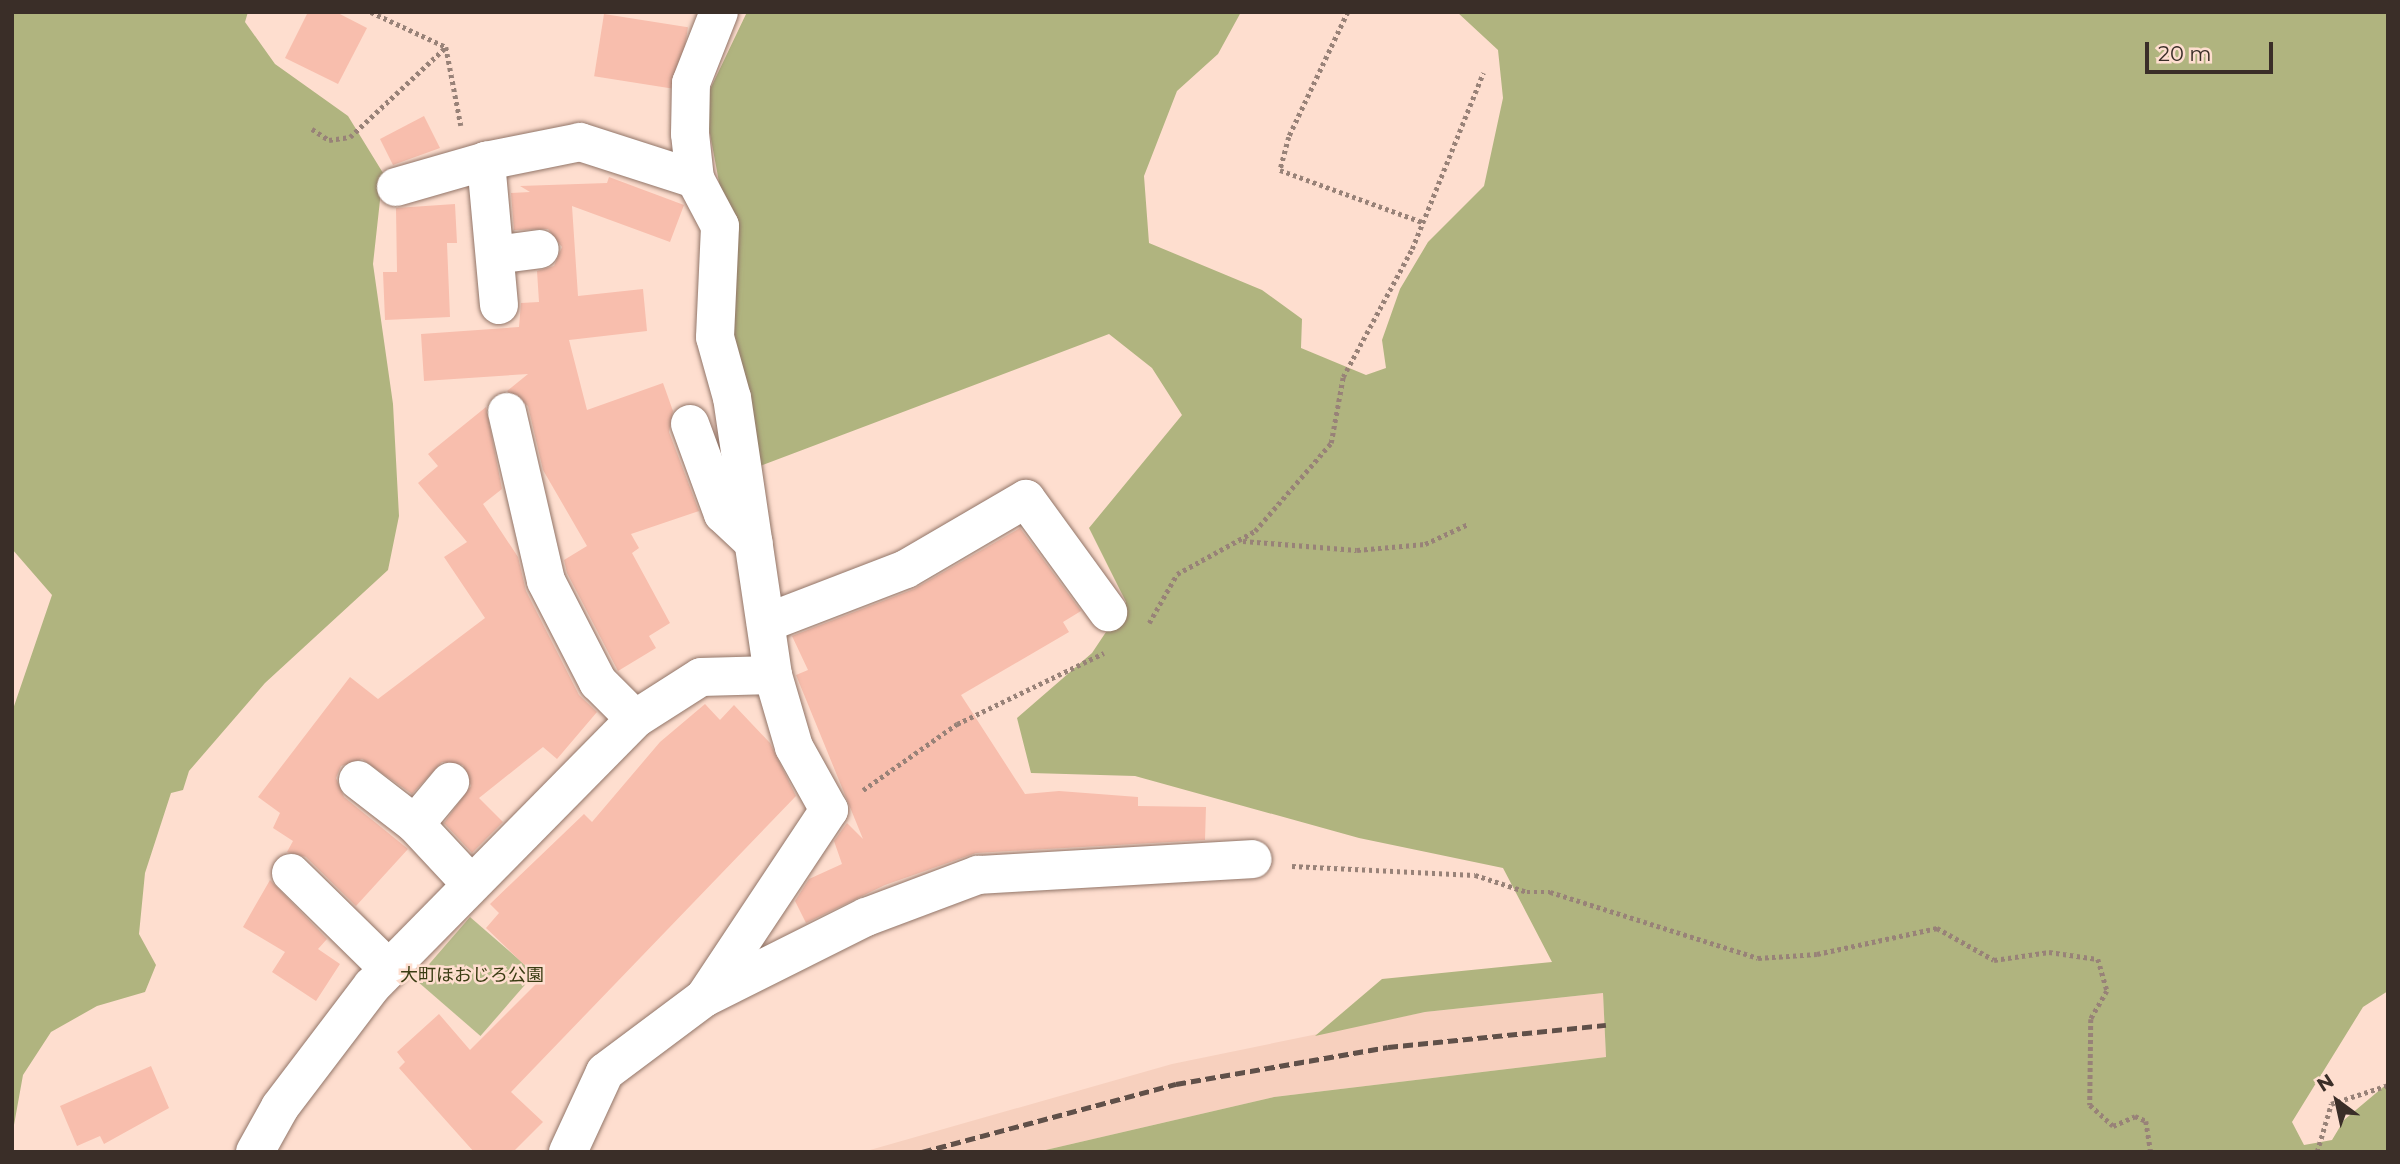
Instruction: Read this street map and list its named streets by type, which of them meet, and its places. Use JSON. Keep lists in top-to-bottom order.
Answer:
{
  "parks": ["大町ほおじろ公園"],
  "scale_bar": "20 m",
  "north": "top left"
}
